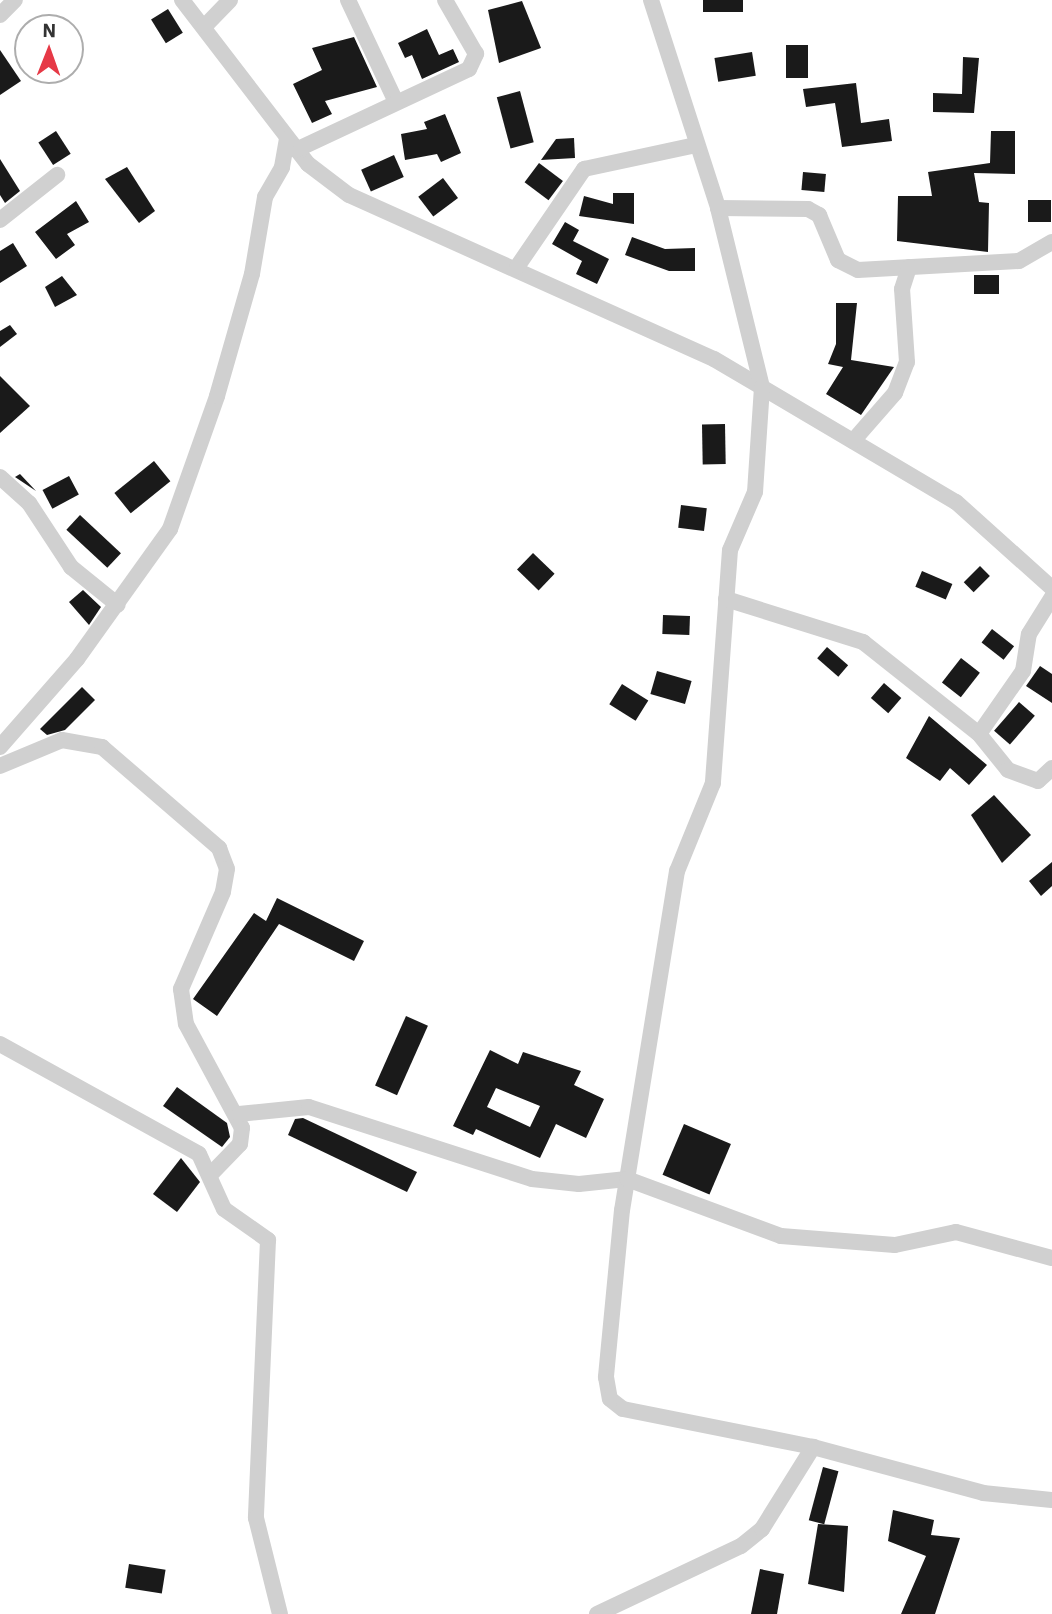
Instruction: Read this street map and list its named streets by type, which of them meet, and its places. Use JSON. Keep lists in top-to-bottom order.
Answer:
{
  "north": "top"
}
